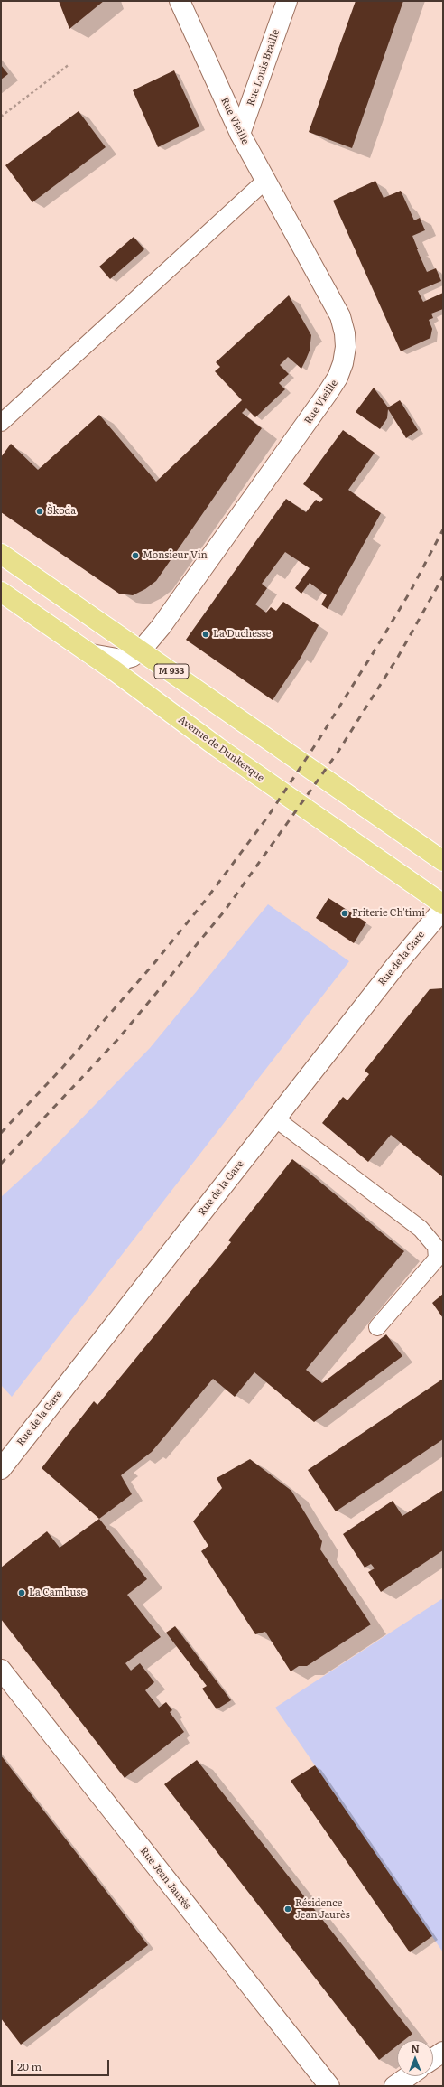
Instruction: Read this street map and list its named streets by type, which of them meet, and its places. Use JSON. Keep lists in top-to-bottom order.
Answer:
{
  "streets": {
    "main road": ["M 933", "Avenue de Dunkerque"],
    "street": [
      "Rue Louis Braille",
      "Rue Vieille",
      "Rue de la Gare",
      "Rue Jean Jaurès"
    ]
  },
  "crossings": [
    ["Rue Louis Braille", "Rue Vieille"],
    ["Rue Vieille", "M 933"],
    ["Rue Vieille", "Avenue de Dunkerque"]
  ],
  "places": [
    "Škoda",
    "Monsieur Vin",
    "La Duchesse",
    "Friterie Ch'timi",
    "La Cambuse",
    "Résidence Jean Jaurès"
  ],
  "scale_bar": "20 m",
  "north": "top"
}
